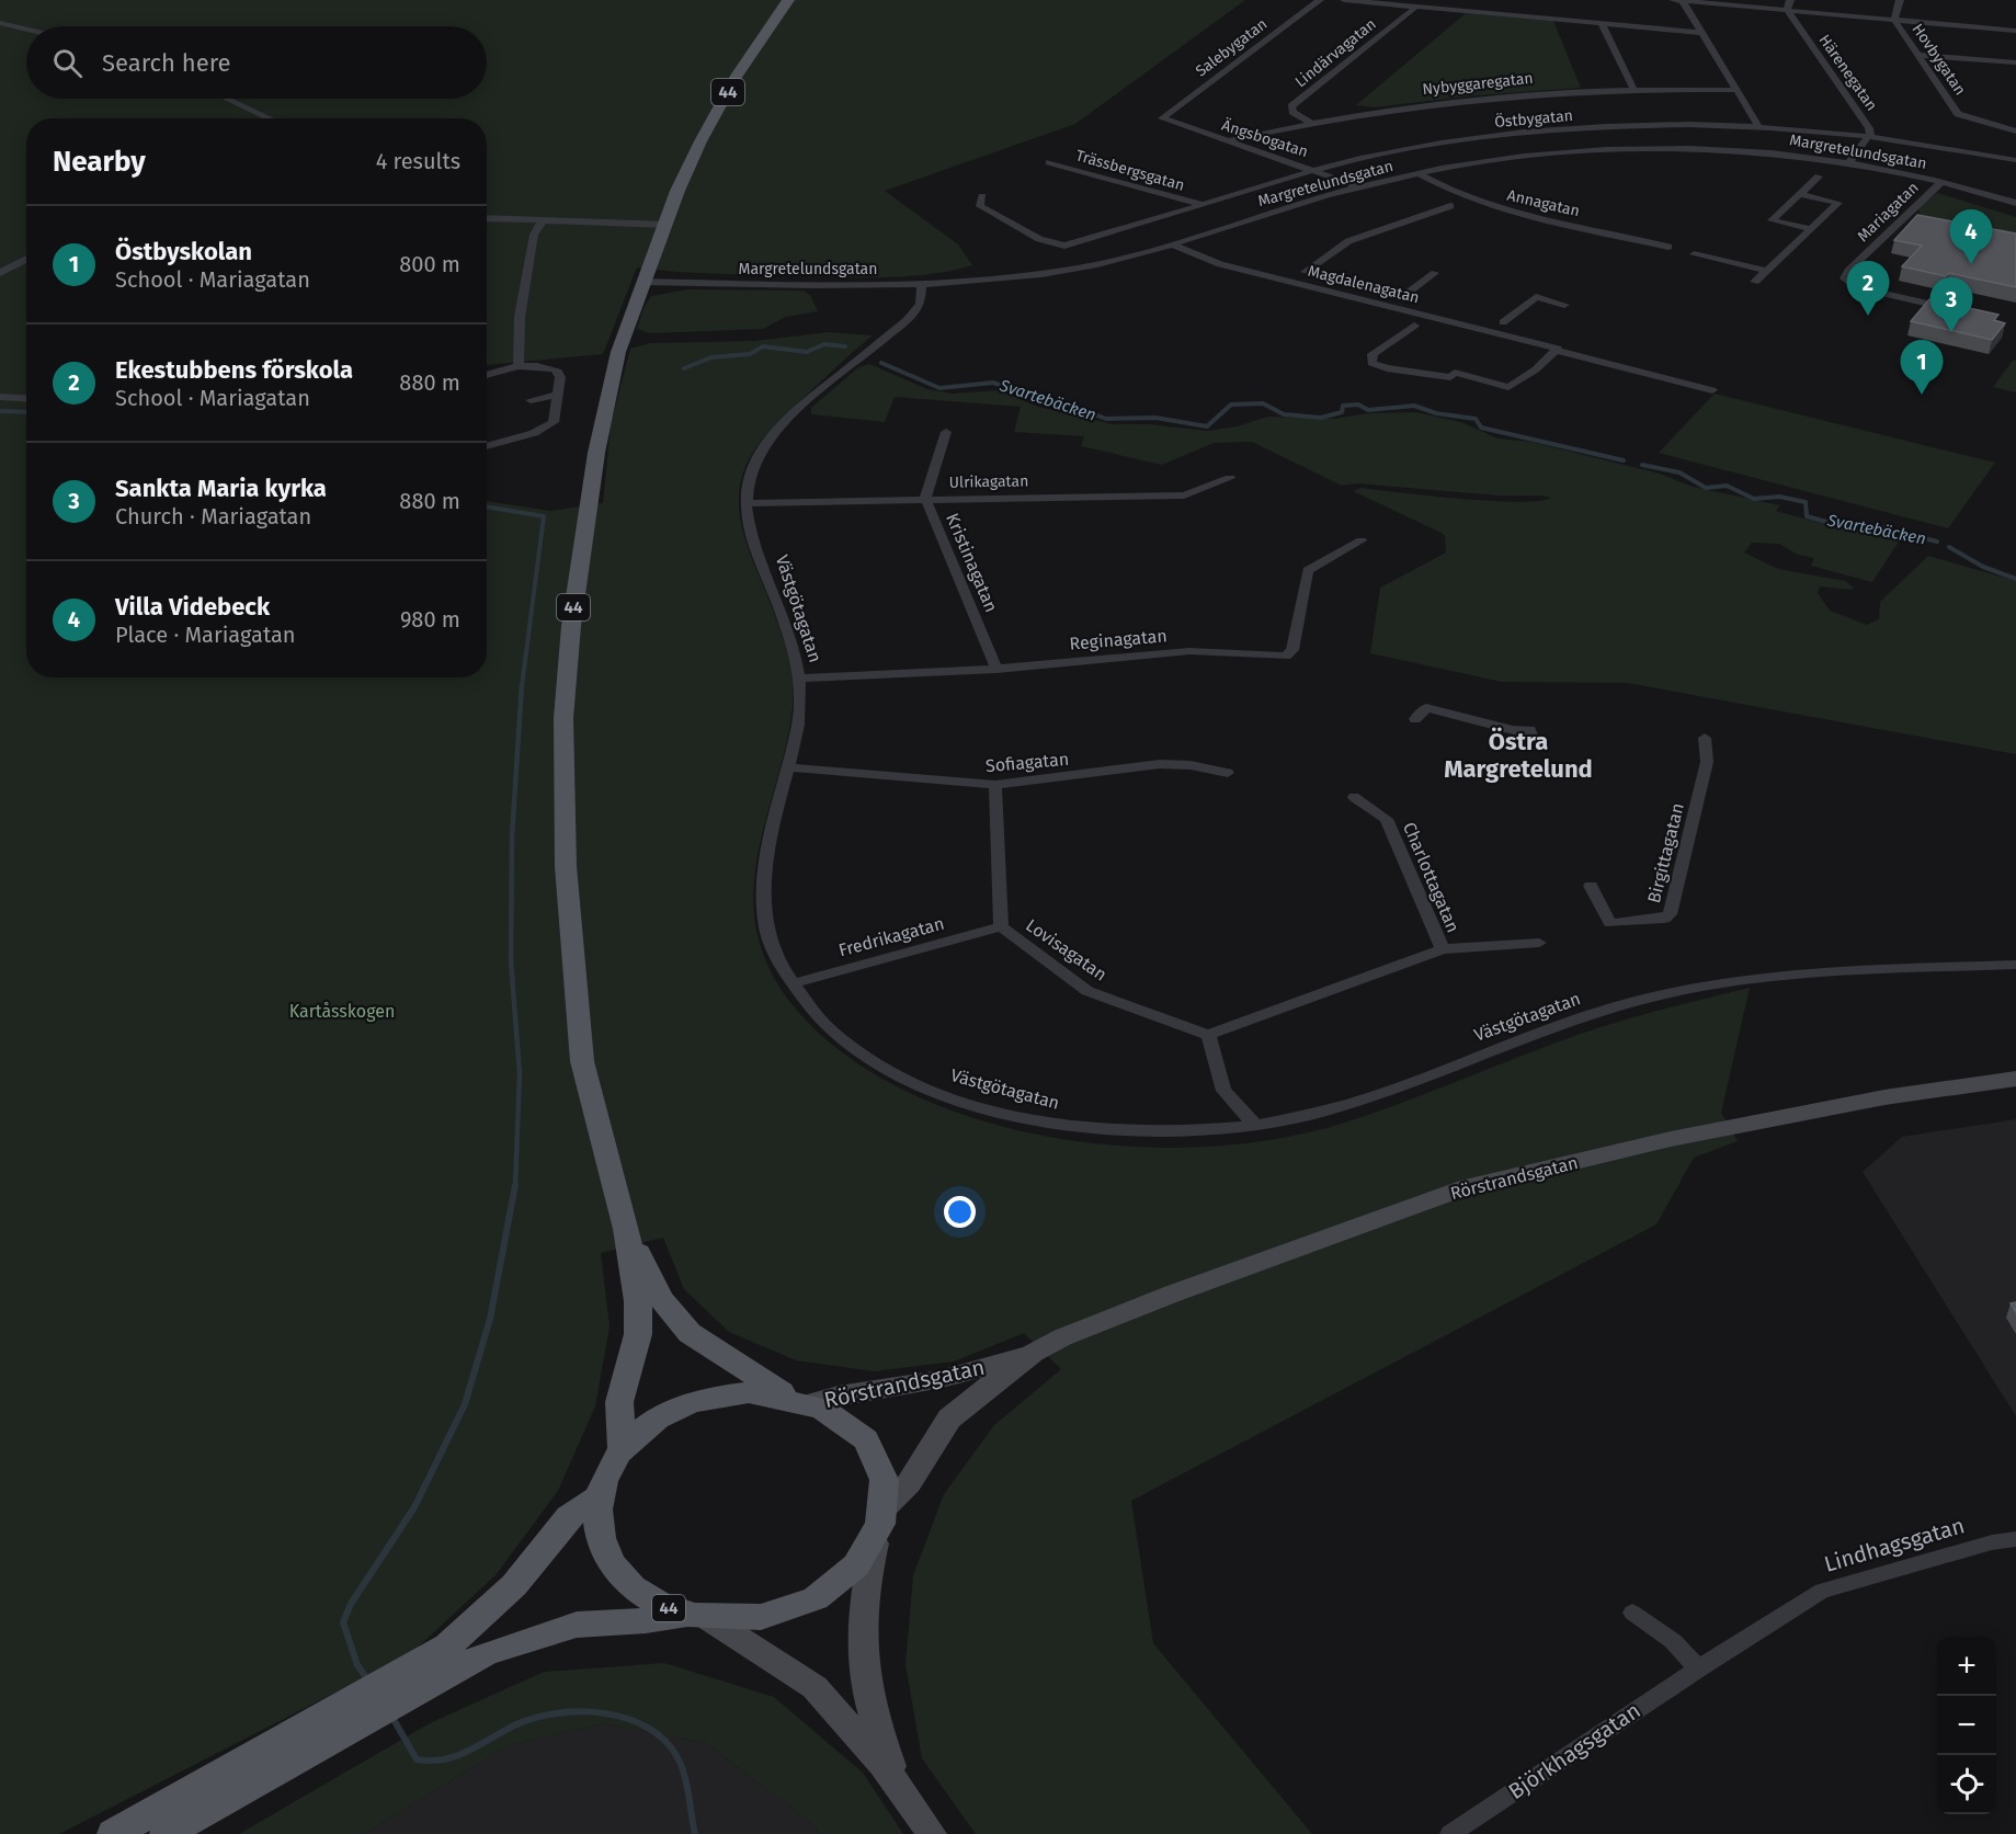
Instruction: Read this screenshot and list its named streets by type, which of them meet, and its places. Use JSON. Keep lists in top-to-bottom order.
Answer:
{
  "streets": {
    "main road": ["44", "Rörstrandsgatan"],
    "street": [
      "Salebygatan",
      "Lindärvagatan",
      "Hovbygatan",
      "Härenegatan",
      "Nybyggaregatan",
      "Östbygatan",
      "Ängsbogatan",
      "Margretelundsgatan",
      "Trässbergsgatan",
      "Annagatan",
      "Mariagatan",
      "Magdalenagatan",
      "Ulrikagatan",
      "Kristinagatan",
      "Västgötagatan",
      "Reginagatan",
      "Sofiagatan",
      "Birgittagatan",
      "Charlottagatan",
      "Fredrikagatan",
      "Lovisagatan",
      "Lindhagsgatan",
      "Björkhagsgatan"
    ]
  },
  "crossings": [
    ["Salebygatan", "Ängsbogatan"],
    ["Lindärvagatan", "Nybyggaregatan"],
    ["Härenegatan", "Östbygatan"],
    ["Härenegatan", "Margretelundsgatan"],
    ["Nybyggaregatan", "Ängsbogatan"],
    ["44", "Margretelundsgatan"],
    ["44", "Rörstrandsgatan"],
    ["Östbygatan", "Ängsbogatan"],
    ["Östbygatan", "Trässbergsgatan"],
    ["Ängsbogatan", "Margretelundsgatan"],
    ["Margretelundsgatan", "Annagatan"],
    ["Margretelundsgatan", "Mariagatan"],
    ["Margretelundsgatan", "Magdalenagatan"],
    ["Margretelundsgatan", "Västgötagatan"],
    ["Ulrikagatan", "Kristinagatan"],
    ["Ulrikagatan", "Västgötagatan"],
    ["Kristinagatan", "Reginagatan"],
    ["Västgötagatan", "Reginagatan"],
    ["Västgötagatan", "Sofiagatan"],
    ["Västgötagatan", "Fredrikagatan"],
    ["Sofiagatan", "Lovisagatan"],
    ["Fredrikagatan", "Lovisagatan"],
    ["Lindhagsgatan", "Björkhagsgatan"]
  ],
  "districts": ["Östra Margretelund"],
  "water": ["Svartebäcken"],
  "parks": ["Kartåsskogen"],
  "page": {
    "search": "Search here",
    "heading": ["Nearby", "4 results"],
    "list": [
      {
        "mark": "1",
        "name": "Östbyskolan",
        "note": "School · Mariagatan",
        "value": "800 m"
      },
      {
        "mark": "2",
        "name": "Ekestubbens förskola",
        "note": "School · Mariagatan",
        "value": "880 m"
      },
      {
        "mark": "3",
        "name": "Sankta Maria kyrka",
        "note": "Church · Mariagatan",
        "value": "880 m"
      },
      {
        "mark": "4",
        "name": "Villa Videbeck",
        "note": "Place · Mariagatan",
        "value": "980 m"
      }
    ],
    "pins": [
      "4",
      "2",
      "3",
      "1"
    ],
    "map_buttons": ["+", "−"]
  }
}
